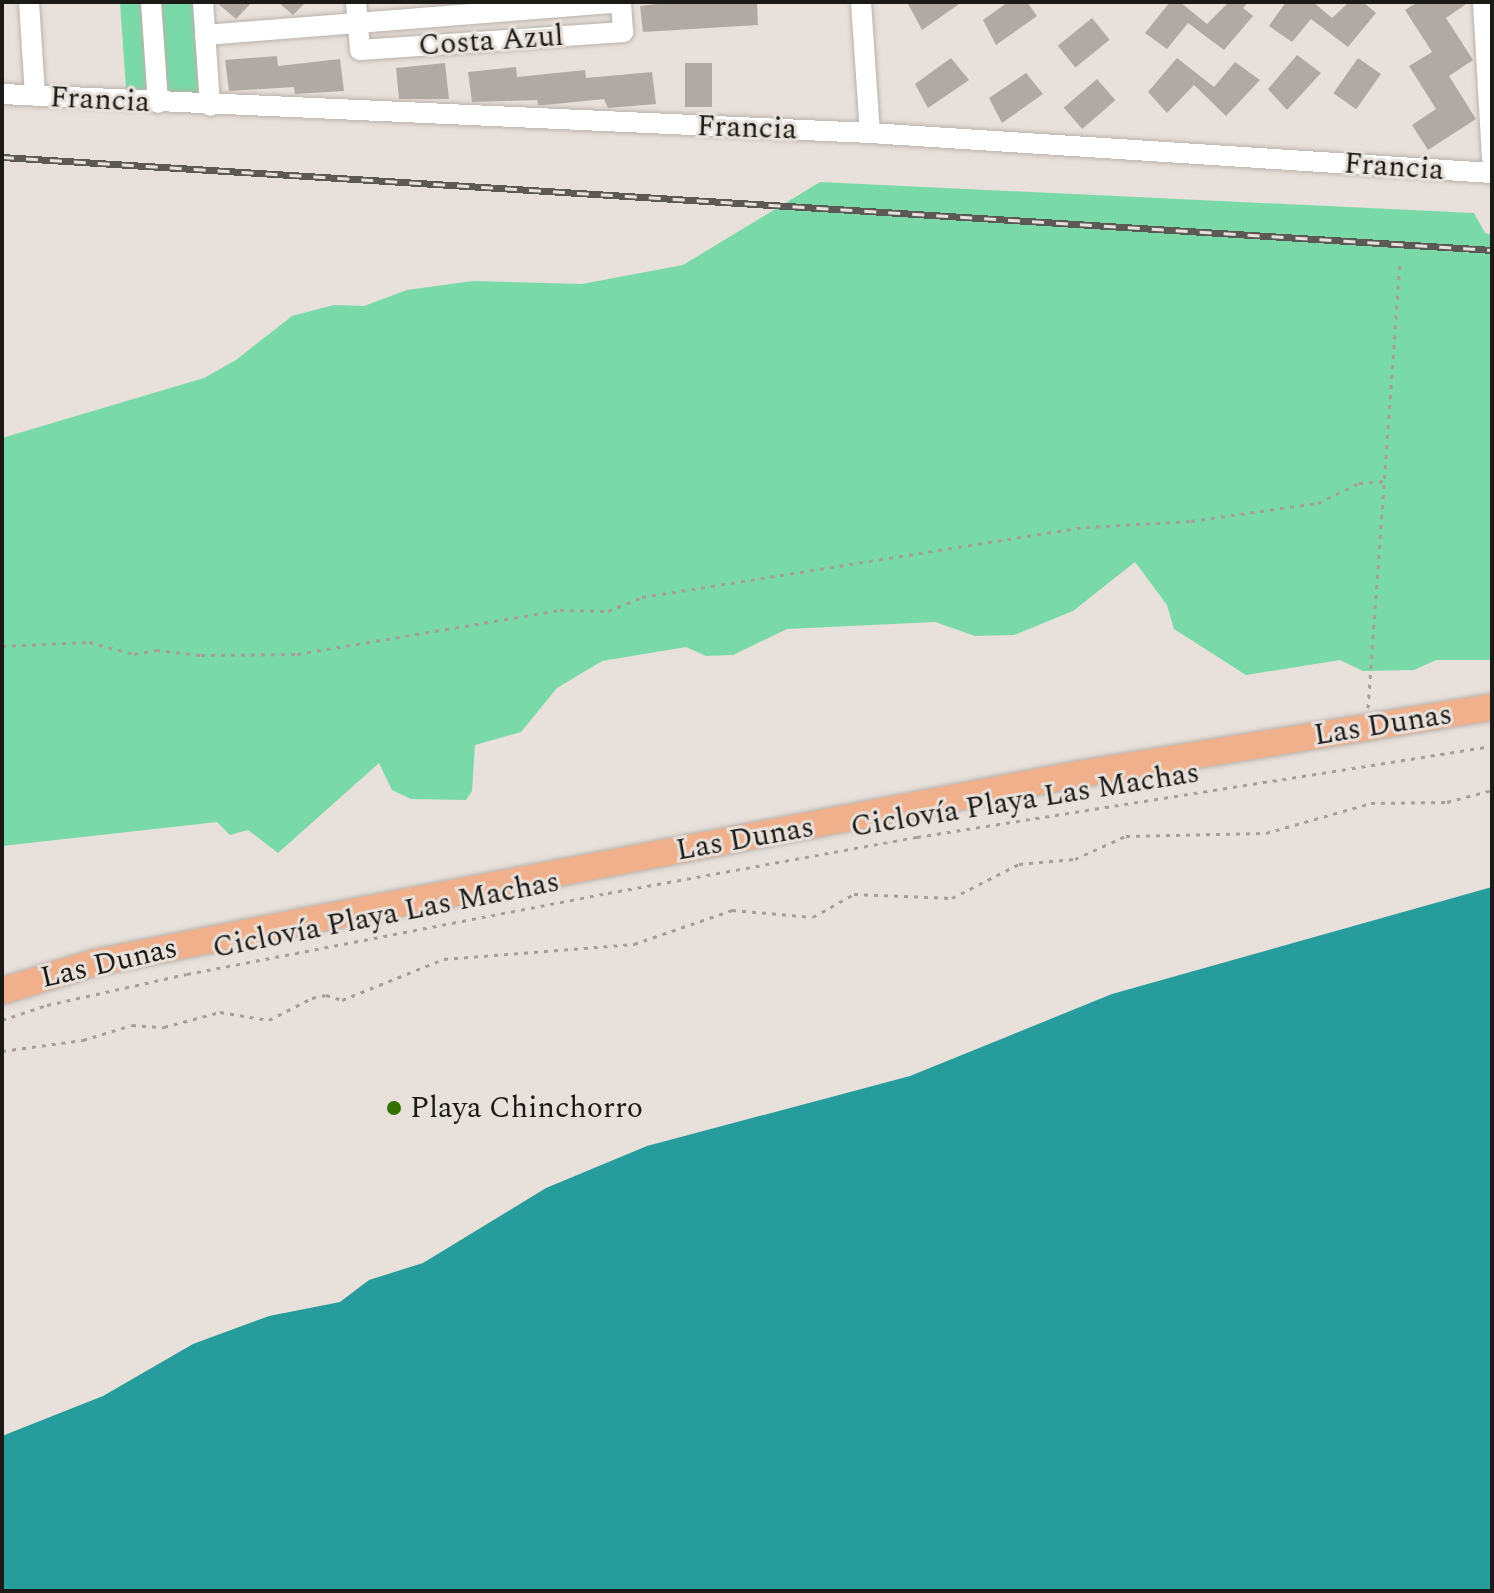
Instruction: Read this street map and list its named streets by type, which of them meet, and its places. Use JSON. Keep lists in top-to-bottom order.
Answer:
{
  "streets": {
    "main road": ["Las Dunas"],
    "street": ["Costa Azul", "Francia"],
    "path": ["Ciclovía Playa Las Machas"]
  },
  "places": ["Playa Chinchorro"]
}
